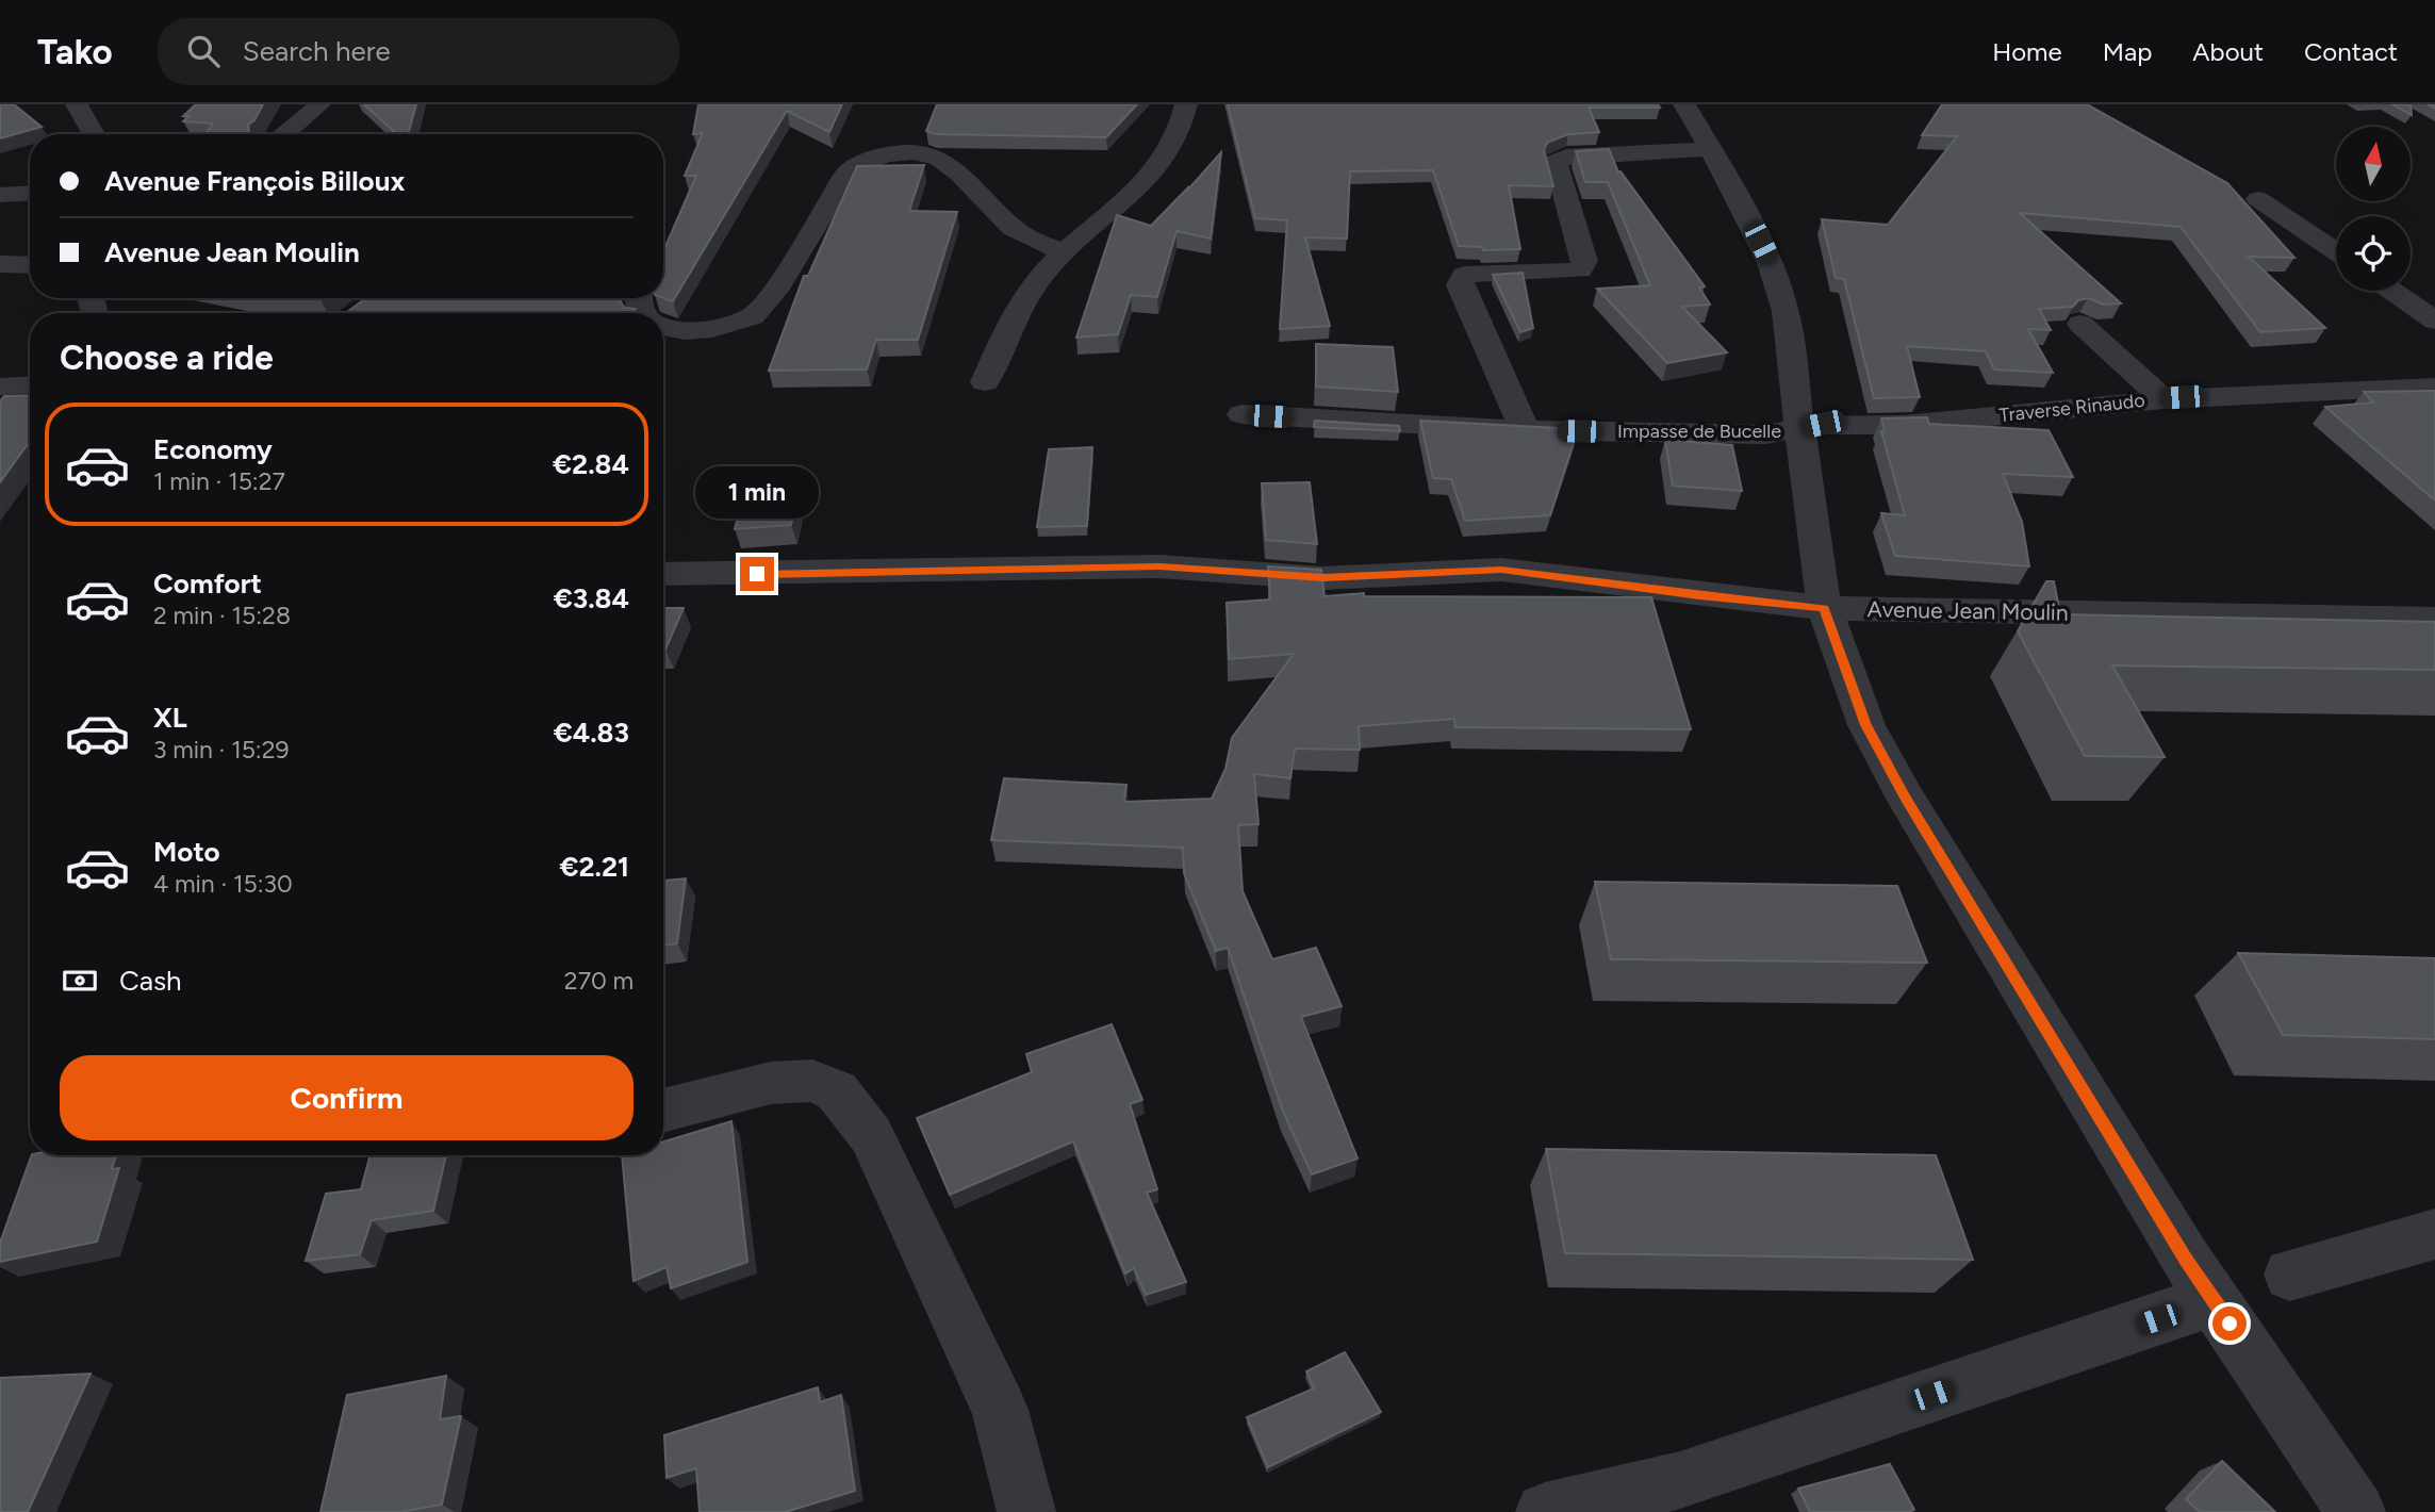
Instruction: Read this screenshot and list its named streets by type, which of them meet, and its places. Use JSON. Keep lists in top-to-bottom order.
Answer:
{
  "streets": {
    "street": ["Traverse Rinaudo", "Impasse de Bucelle", "Avenue Jean Moulin"]
  },
  "crossings": [
    ["Traverse Rinaudo", "Impasse de Bucelle"]
  ],
  "north": "top",
  "page": {
    "header": "Tako",
    "search": "Search here",
    "nav": [
      "Home",
      "Map",
      "About",
      "Contact"
    ],
    "banner": ["Avenue François Billoux", "Avenue Jean Moulin"],
    "heading": "Choose a ride",
    "list": [
      {
        "name": "Economy",
        "note": "1 min · 15:27",
        "value": "€2.84"
      },
      {
        "name": "Comfort",
        "note": "2 min · 15:28",
        "value": "€3.84"
      },
      {
        "name": "XL",
        "note": "3 min · 15:29",
        "value": "€4.83"
      },
      {
        "name": "Moto",
        "note": "4 min · 15:30",
        "value": "€2.21"
      }
    ],
    "bubble": "1 min",
    "pay": ["Cash", "270 m"],
    "buttons": "Confirm"
  }
}
